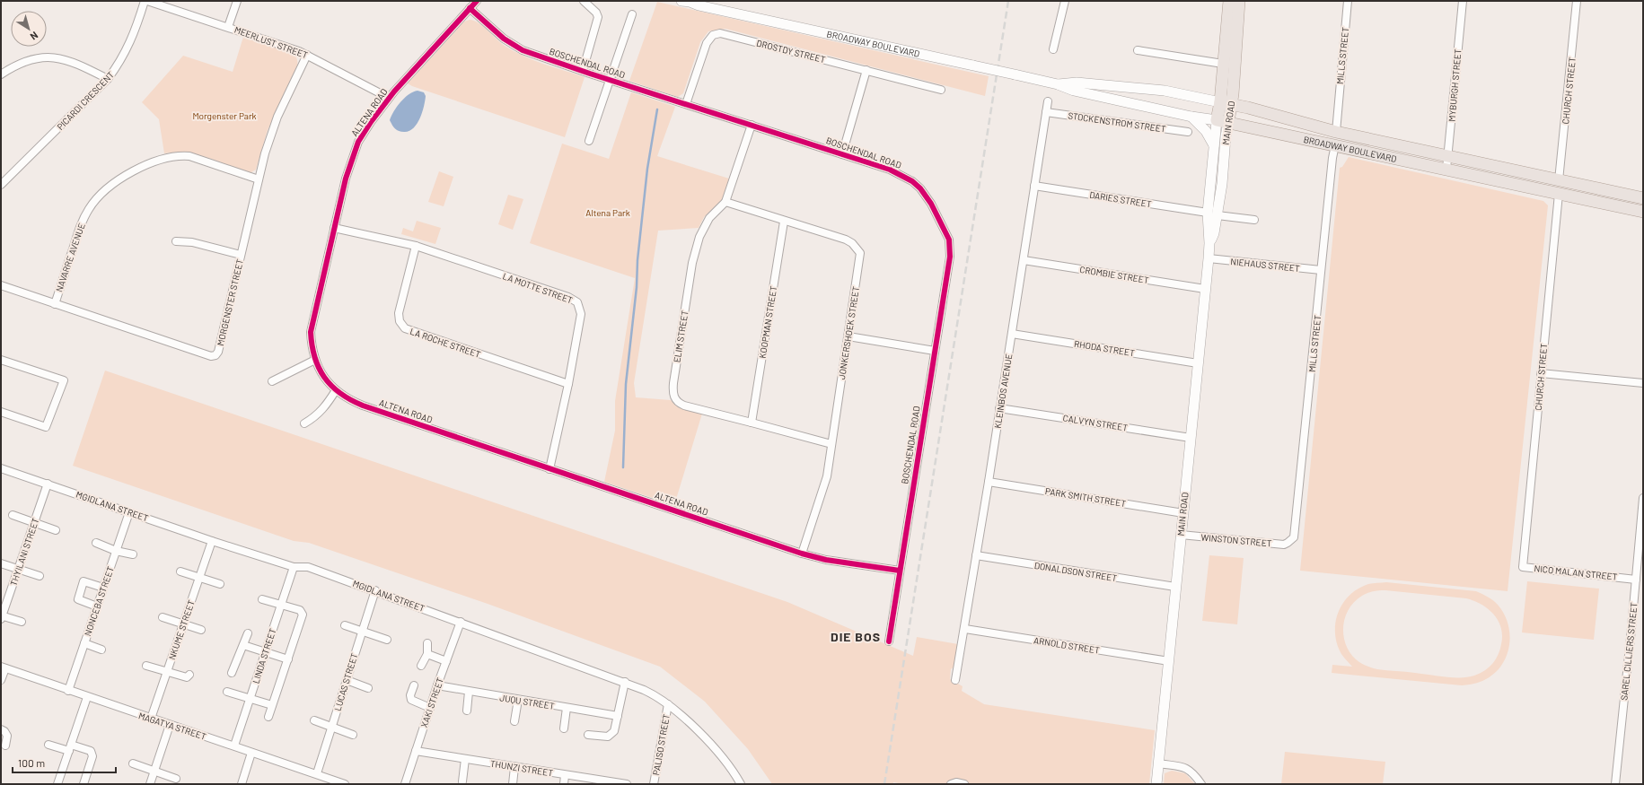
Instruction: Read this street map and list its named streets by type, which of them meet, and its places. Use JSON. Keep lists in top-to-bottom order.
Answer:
{
  "streets": {
    "main road": ["BROADWAY BOULEVARD", "MAIN ROAD"],
    "street": [
      "MEERLUST STREET",
      "DROSTDY STREET",
      "MILLS STREET",
      "BOSCHENDAL ROAD",
      "MYBURGH STREET",
      "CHURCH STREET",
      "PICARDI CRESCENT",
      "ALTENA ROAD",
      "STOCKENSTROM STREET",
      "DARIES STREET",
      "NAVARRE AVENUE",
      "NIEHAUS STREET",
      "CROMBIE STREET",
      "LA MOTTE STREET",
      "MORGENSTER STREET",
      "KOOPMAN STREET",
      "JONKERSHOEK STREET",
      "ELIM STREET",
      "LA ROCHE STREET",
      "RHODA STREET",
      "KLEINBOS AVENUE",
      "CALVYN STREET",
      "PARK SMITH STREET",
      "MGIDLANA STREET",
      "WINSTON STREET",
      "THYILANI STREET",
      "DONALDSON STREET",
      "NICO MALAN STREET",
      "NONCEBA STREET",
      "NKUME STREET",
      "ARNOLD STREET",
      "SAREL CILLIERS STREET",
      "LINDA STREET",
      "LUCAS STREET",
      "JUQU STREET",
      "XAKI STREET",
      "MAGATYA STREET",
      "PALISO STREET",
      "THUNZI STREET"
    ]
  },
  "crossings": [
    ["MEERLUST STREET", "PICARDI CRESCENT"],
    ["MEERLUST STREET", "ALTENA ROAD"],
    ["MEERLUST STREET", "MORGENSTER STREET"],
    ["BROADWAY BOULEVARD", "MILLS STREET"],
    ["BROADWAY BOULEVARD", "MYBURGH STREET"],
    ["BROADWAY BOULEVARD", "CHURCH STREET"],
    ["BROADWAY BOULEVARD", "MAIN ROAD"],
    ["DROSTDY STREET", "BOSCHENDAL ROAD"],
    ["MILLS STREET", "NIEHAUS STREET"],
    ["MILLS STREET", "WINSTON STREET"],
    ["BOSCHENDAL ROAD", "ALTENA ROAD"],
    ["BOSCHENDAL ROAD", "ELIM STREET"],
    ["CHURCH STREET", "NICO MALAN STREET"],
    ["ALTENA ROAD", "LA MOTTE STREET"],
    ["ALTENA ROAD", "JONKERSHOEK STREET"],
    ["STOCKENSTROM STREET", "KLEINBOS AVENUE"],
    ["MAIN ROAD", "DARIES STREET"],
    ["MAIN ROAD", "NIEHAUS STREET"],
    ["MAIN ROAD", "CROMBIE STREET"],
    ["MAIN ROAD", "RHODA STREET"],
    ["MAIN ROAD", "CALVYN STREET"],
    ["MAIN ROAD", "PARK SMITH STREET"],
    ["MAIN ROAD", "WINSTON STREET"],
    ["MAIN ROAD", "DONALDSON STREET"],
    ["MAIN ROAD", "ARNOLD STREET"],
    ["DARIES STREET", "KLEINBOS AVENUE"],
    ["NAVARRE AVENUE", "MORGENSTER STREET"],
    ["CROMBIE STREET", "KLEINBOS AVENUE"],
    ["LA MOTTE STREET", "LA ROCHE STREET"],
    ["KOOPMAN STREET", "JONKERSHOEK STREET"],
    ["KOOPMAN STREET", "ELIM STREET"],
    ["JONKERSHOEK STREET", "ELIM STREET"],
    ["RHODA STREET", "KLEINBOS AVENUE"],
    ["KLEINBOS AVENUE", "CALVYN STREET"],
    ["KLEINBOS AVENUE", "PARK SMITH STREET"],
    ["KLEINBOS AVENUE", "DONALDSON STREET"],
    ["KLEINBOS AVENUE", "ARNOLD STREET"],
    ["MGIDLANA STREET", "THYILANI STREET"],
    ["MGIDLANA STREET", "NONCEBA STREET"],
    ["MGIDLANA STREET", "NKUME STREET"],
    ["MGIDLANA STREET", "LINDA STREET"],
    ["MGIDLANA STREET", "LUCAS STREET"],
    ["MGIDLANA STREET", "XAKI STREET"],
    ["MGIDLANA STREET", "PALISO STREET"],
    ["NICO MALAN STREET", "SAREL CILLIERS STREET"],
    ["NONCEBA STREET", "MAGATYA STREET"],
    ["NKUME STREET", "MAGATYA STREET"],
    ["LINDA STREET", "MAGATYA STREET"],
    ["LUCAS STREET", "MAGATYA STREET"],
    ["JUQU STREET", "XAKI STREET"],
    ["XAKI STREET", "THUNZI STREET"]
  ],
  "districts": ["DIE BOS"],
  "parks": ["Morgenster Park", "Altena Park"],
  "scale_bar": "100 m",
  "north": "bottom right"
}
